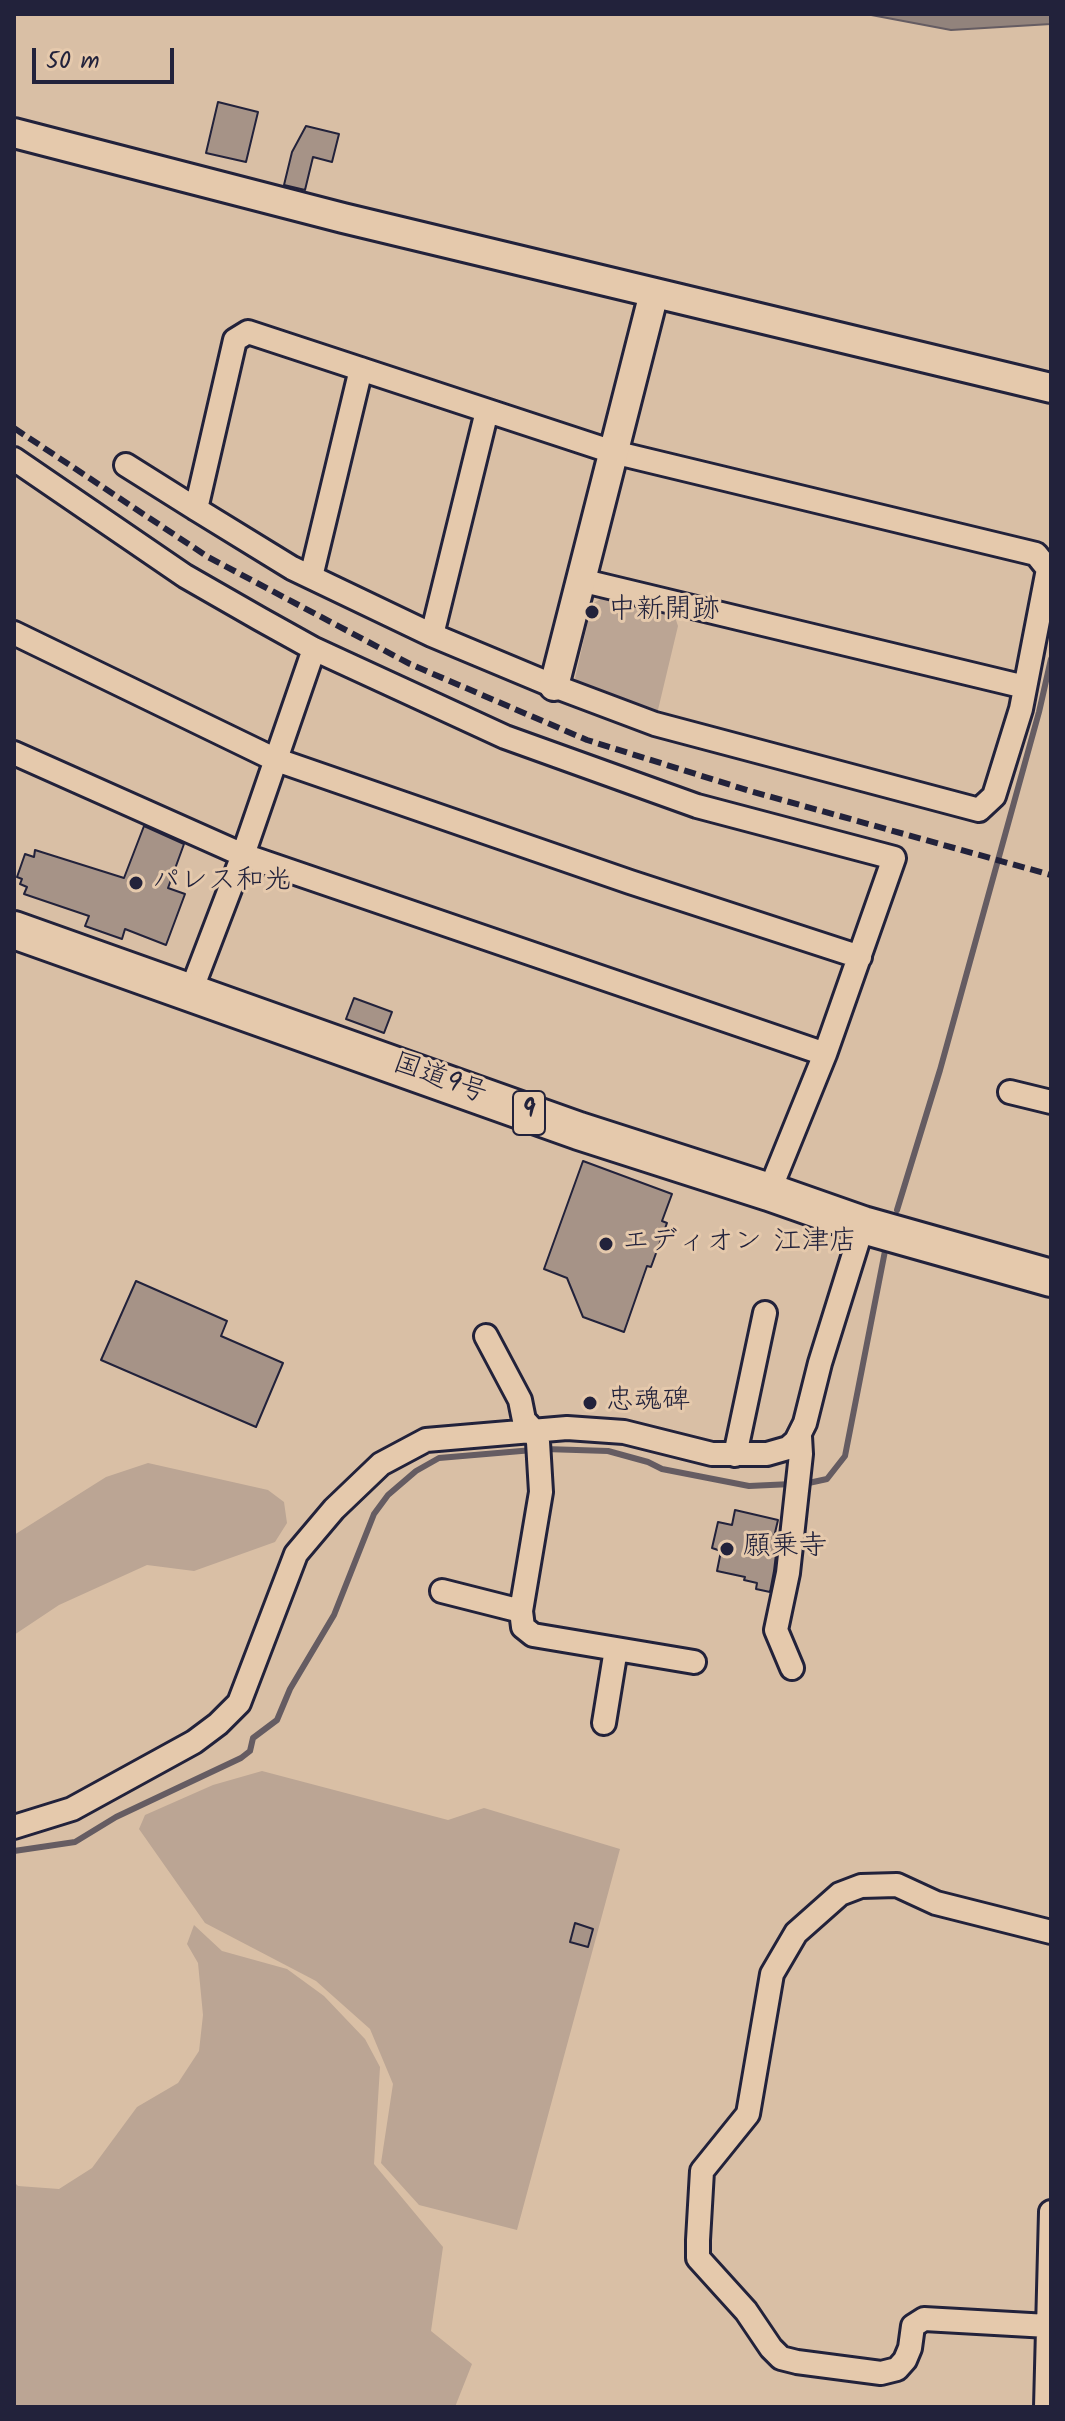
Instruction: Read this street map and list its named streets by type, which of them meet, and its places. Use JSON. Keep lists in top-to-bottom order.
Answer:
{
  "streets": {
    "highway": ["国道9号", "9"]
  },
  "places": [
    "中新開跡",
    "パレス和光",
    "エディオン 江津店",
    "忠魂碑",
    "願乗寺"
  ],
  "scale_bar": "50 m"
}
